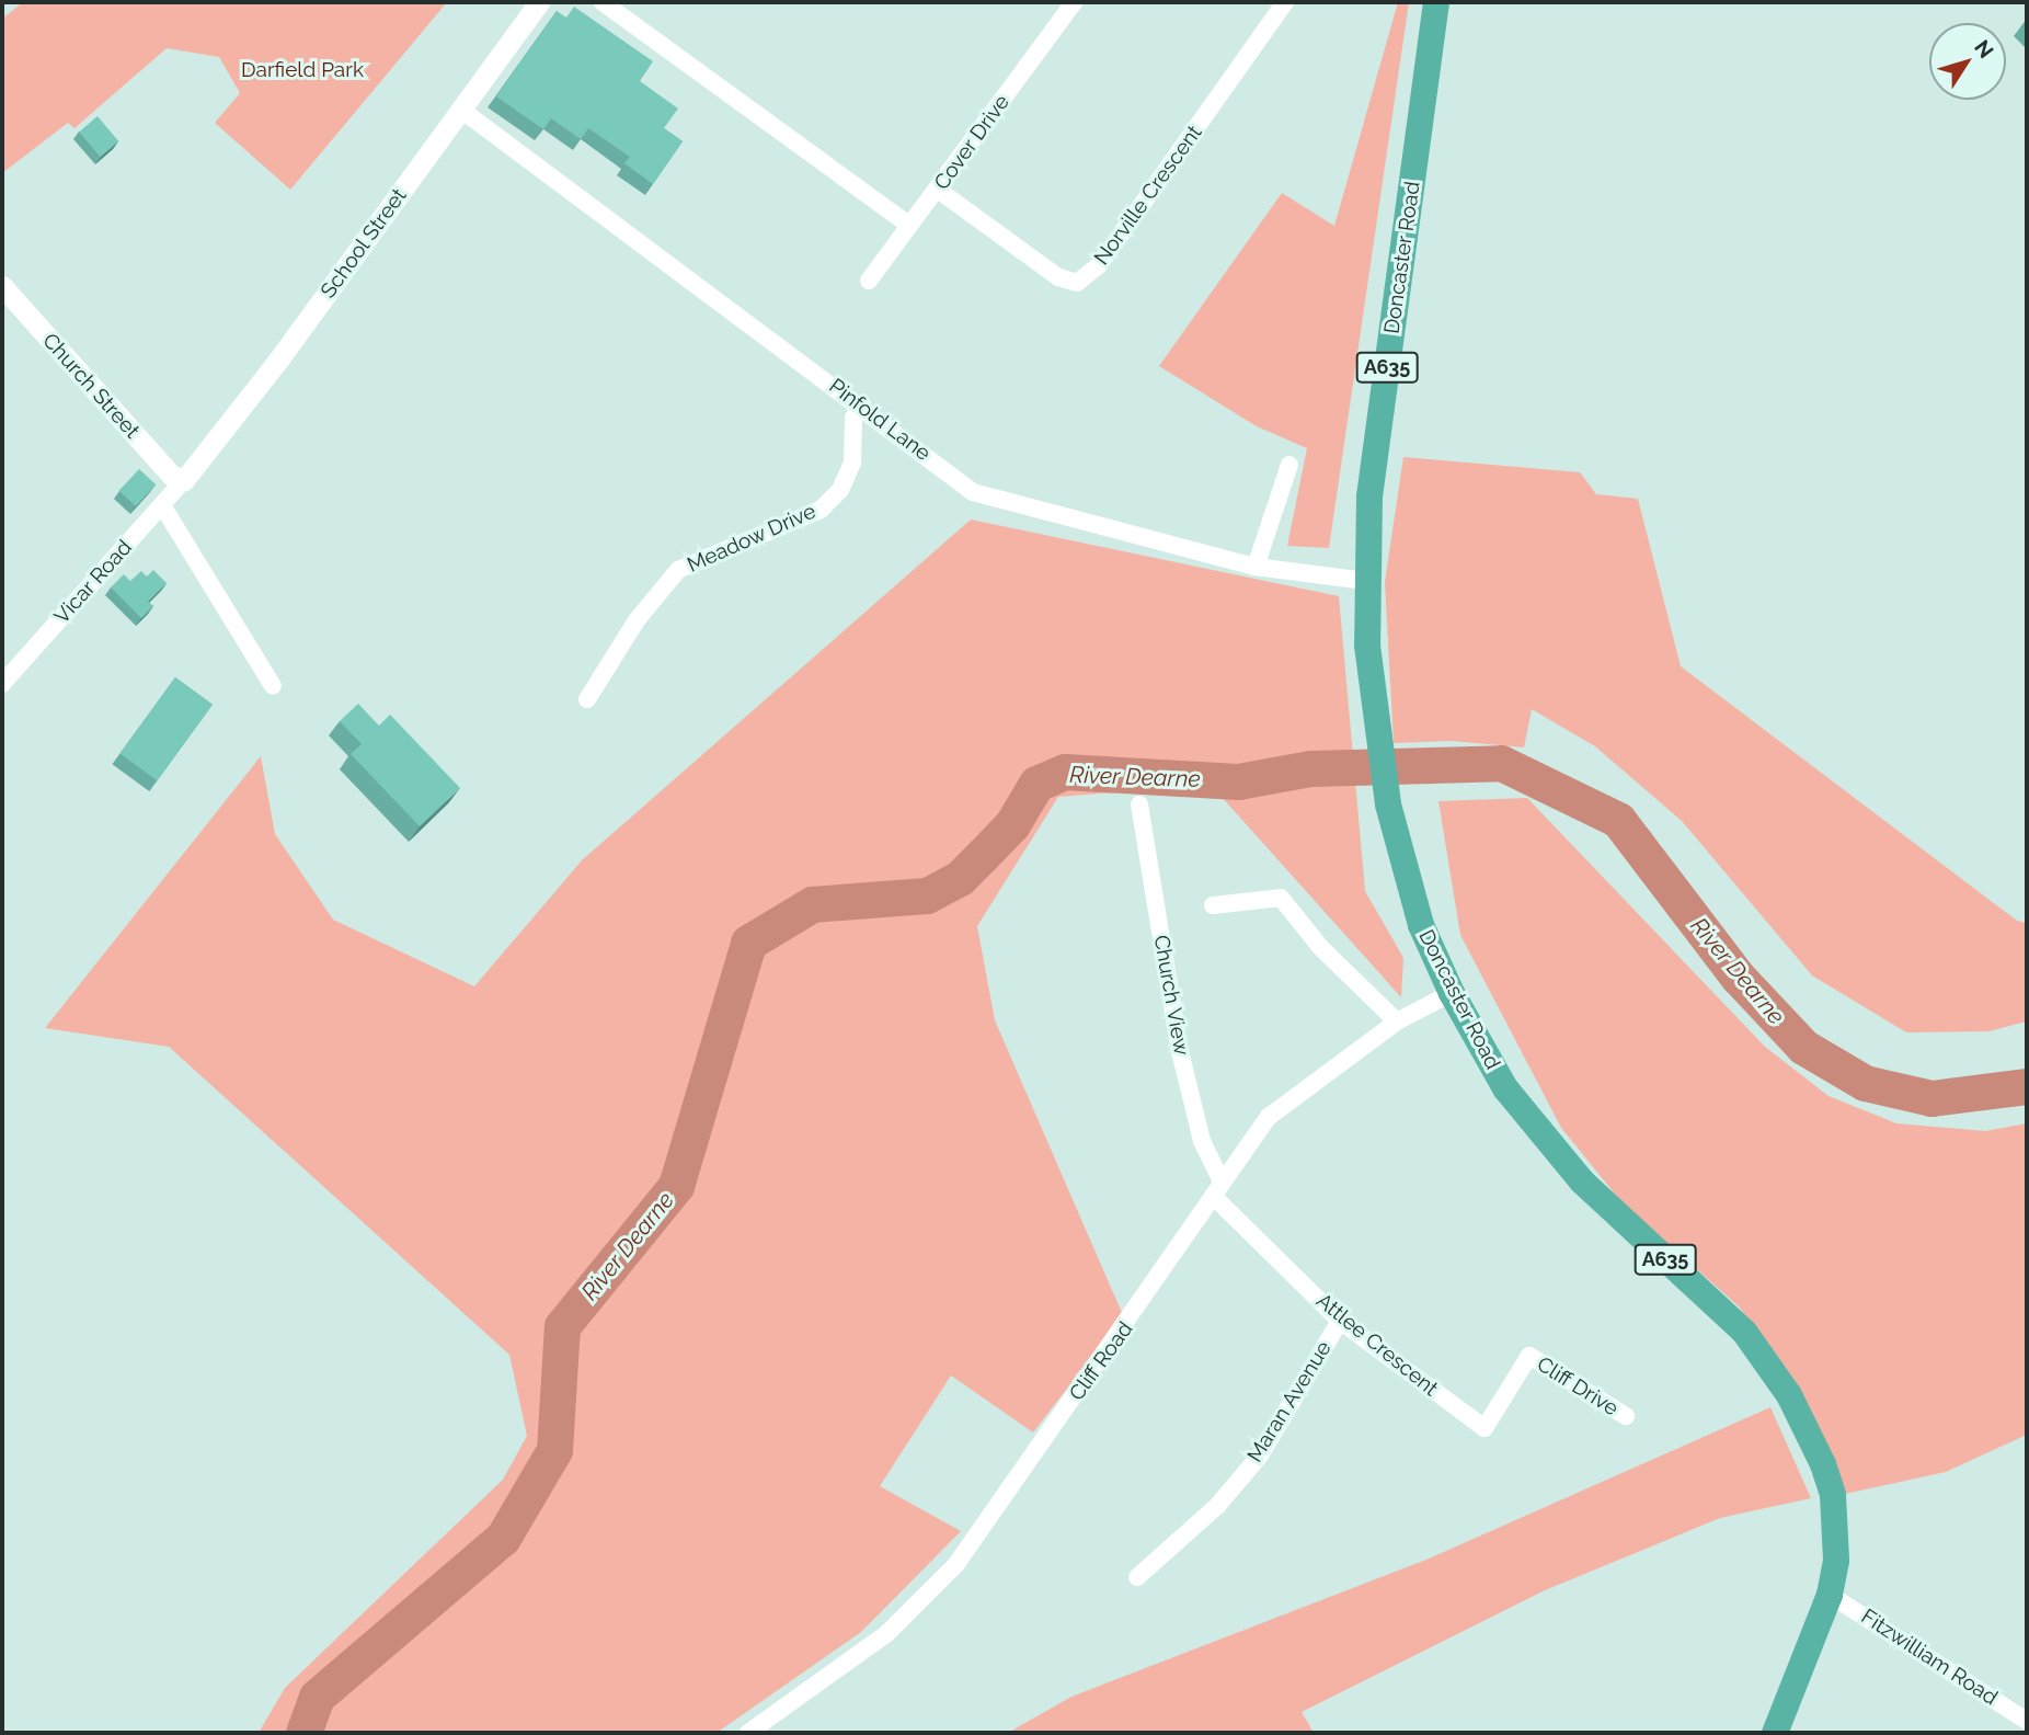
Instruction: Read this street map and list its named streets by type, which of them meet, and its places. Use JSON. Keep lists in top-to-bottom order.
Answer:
{
  "streets": {
    "highway": ["Doncaster Road", "A635"],
    "street": [
      "Cover Drive",
      "Norville Crescent",
      "School Street",
      "Church Street",
      "Pinfold Lane",
      "Meadow Drive",
      "Vicar Road",
      "Church View",
      "Attlee Crescent",
      "Cliff Road",
      "Cliff Drive",
      "Maran Avenue",
      "Fitzwilliam Road"
    ]
  },
  "crossings": [
    ["Cover Drive", "Norville Crescent"],
    ["School Street", "Church Street"],
    ["School Street", "Pinfold Lane"],
    ["School Street", "Vicar Road"],
    ["Doncaster Road", "Pinfold Lane"],
    ["Doncaster Road", "Cliff Road"],
    ["Doncaster Road", "Fitzwilliam Road"],
    ["Church Street", "Vicar Road"],
    ["Pinfold Lane", "Meadow Drive"],
    ["Church View", "Attlee Crescent"],
    ["Church View", "Cliff Road"],
    ["Attlee Crescent", "Cliff Road"],
    ["Attlee Crescent", "Cliff Drive"],
    ["Attlee Crescent", "Maran Avenue"]
  ],
  "water": ["River Dearne"],
  "parks": ["Darfield Park"],
  "north": "top right"
}
